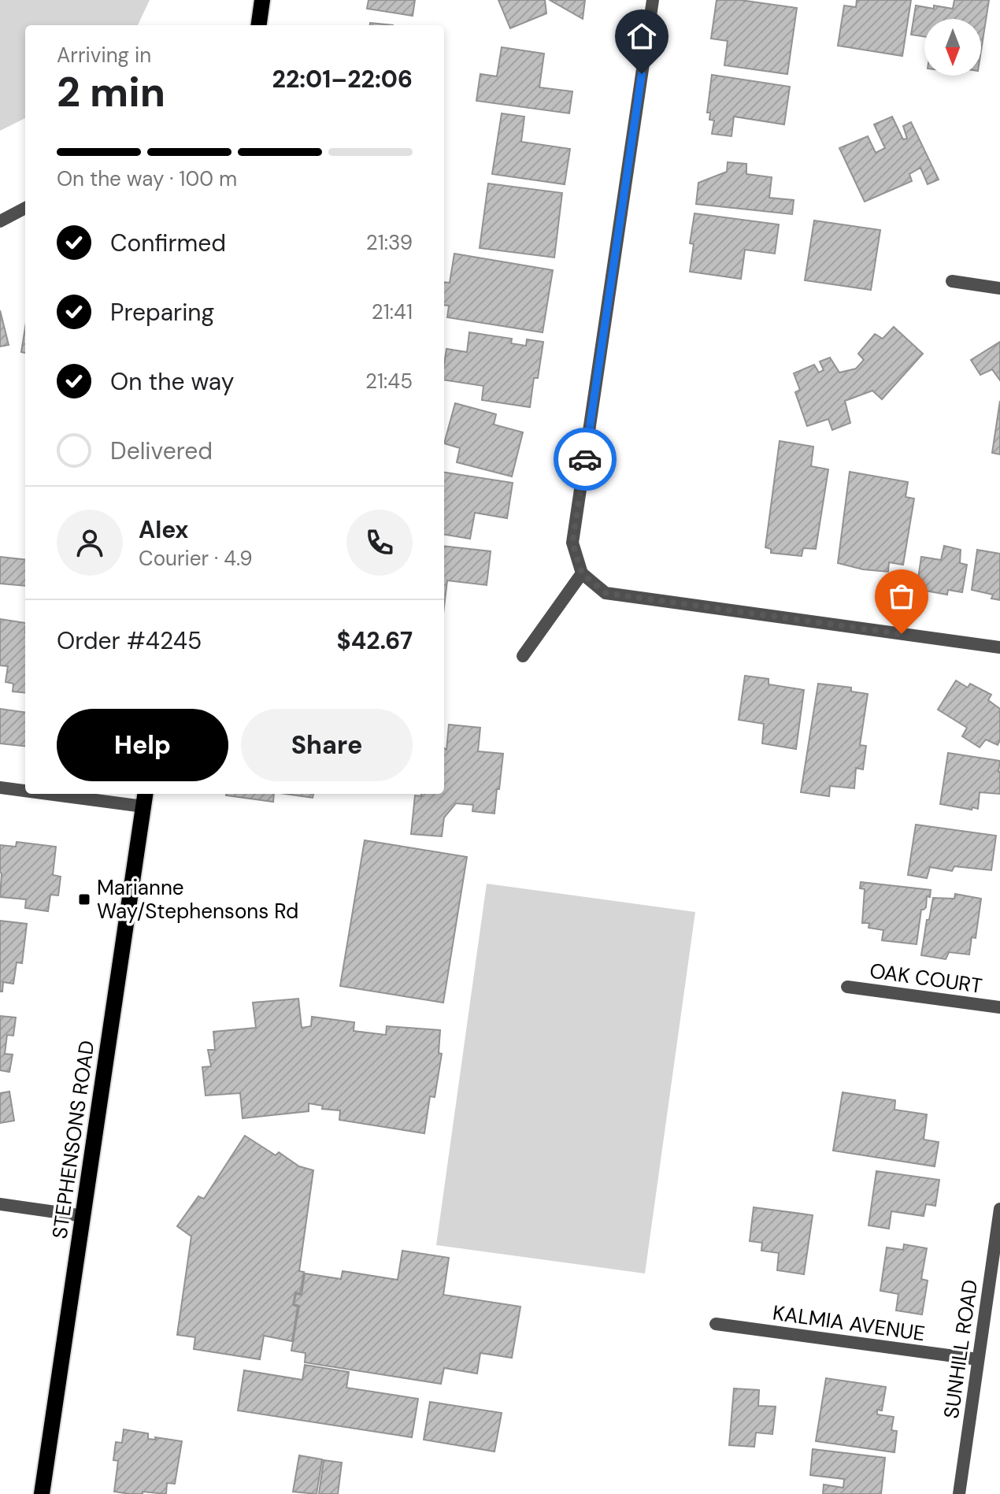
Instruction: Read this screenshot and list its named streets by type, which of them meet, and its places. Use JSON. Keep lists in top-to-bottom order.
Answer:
{
  "streets": {
    "main road": ["STEPHENSONS ROAD"],
    "street": ["OAK COURT", "KALMIA AVENUE", "SUNHILL ROAD"]
  },
  "crossings": [
    ["KALMIA AVENUE", "SUNHILL ROAD"]
  ],
  "places": {
    "transit": ["Marianne Way/Stephensons Rd"]
  },
  "north": "bottom",
  "page": {
    "heading": ["2 min", "Arriving in", "22:01–22:06"],
    "panel": [
      "Alex",
      "Courier · 4.9",
      "Order #4245",
      "$42.67"
    ],
    "bar": "On the way · 100 m",
    "list": [
      ["Confirmed", "21:39"],
      ["Preparing", "21:41"],
      ["On the way", "21:45"],
      "Delivered"
    ],
    "buttons": ["Help", "Share"]
  }
}
